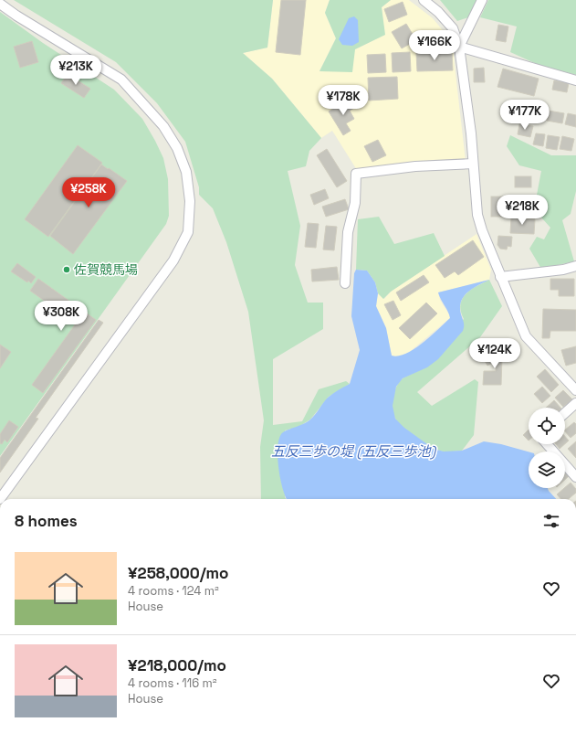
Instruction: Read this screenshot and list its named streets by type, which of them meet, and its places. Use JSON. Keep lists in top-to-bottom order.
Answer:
{
  "water": ["五反三歩の堤 (五反三歩池)"],
  "places": ["佐賀競馬場"],
  "page": {
    "price": [
      "¥166K",
      "¥213K",
      "¥178K",
      "¥177K",
      "¥258K",
      "¥218K",
      "¥308K",
      "¥124K"
    ],
    "heading": "8 homes",
    "list": [
      {
        "name": "¥258,000/mo",
        "note": "4 rooms · 124 m² · House"
      },
      {
        "name": "¥218,000/mo",
        "note": "4 rooms · 116 m² · House"
      }
    ]
  }
}
